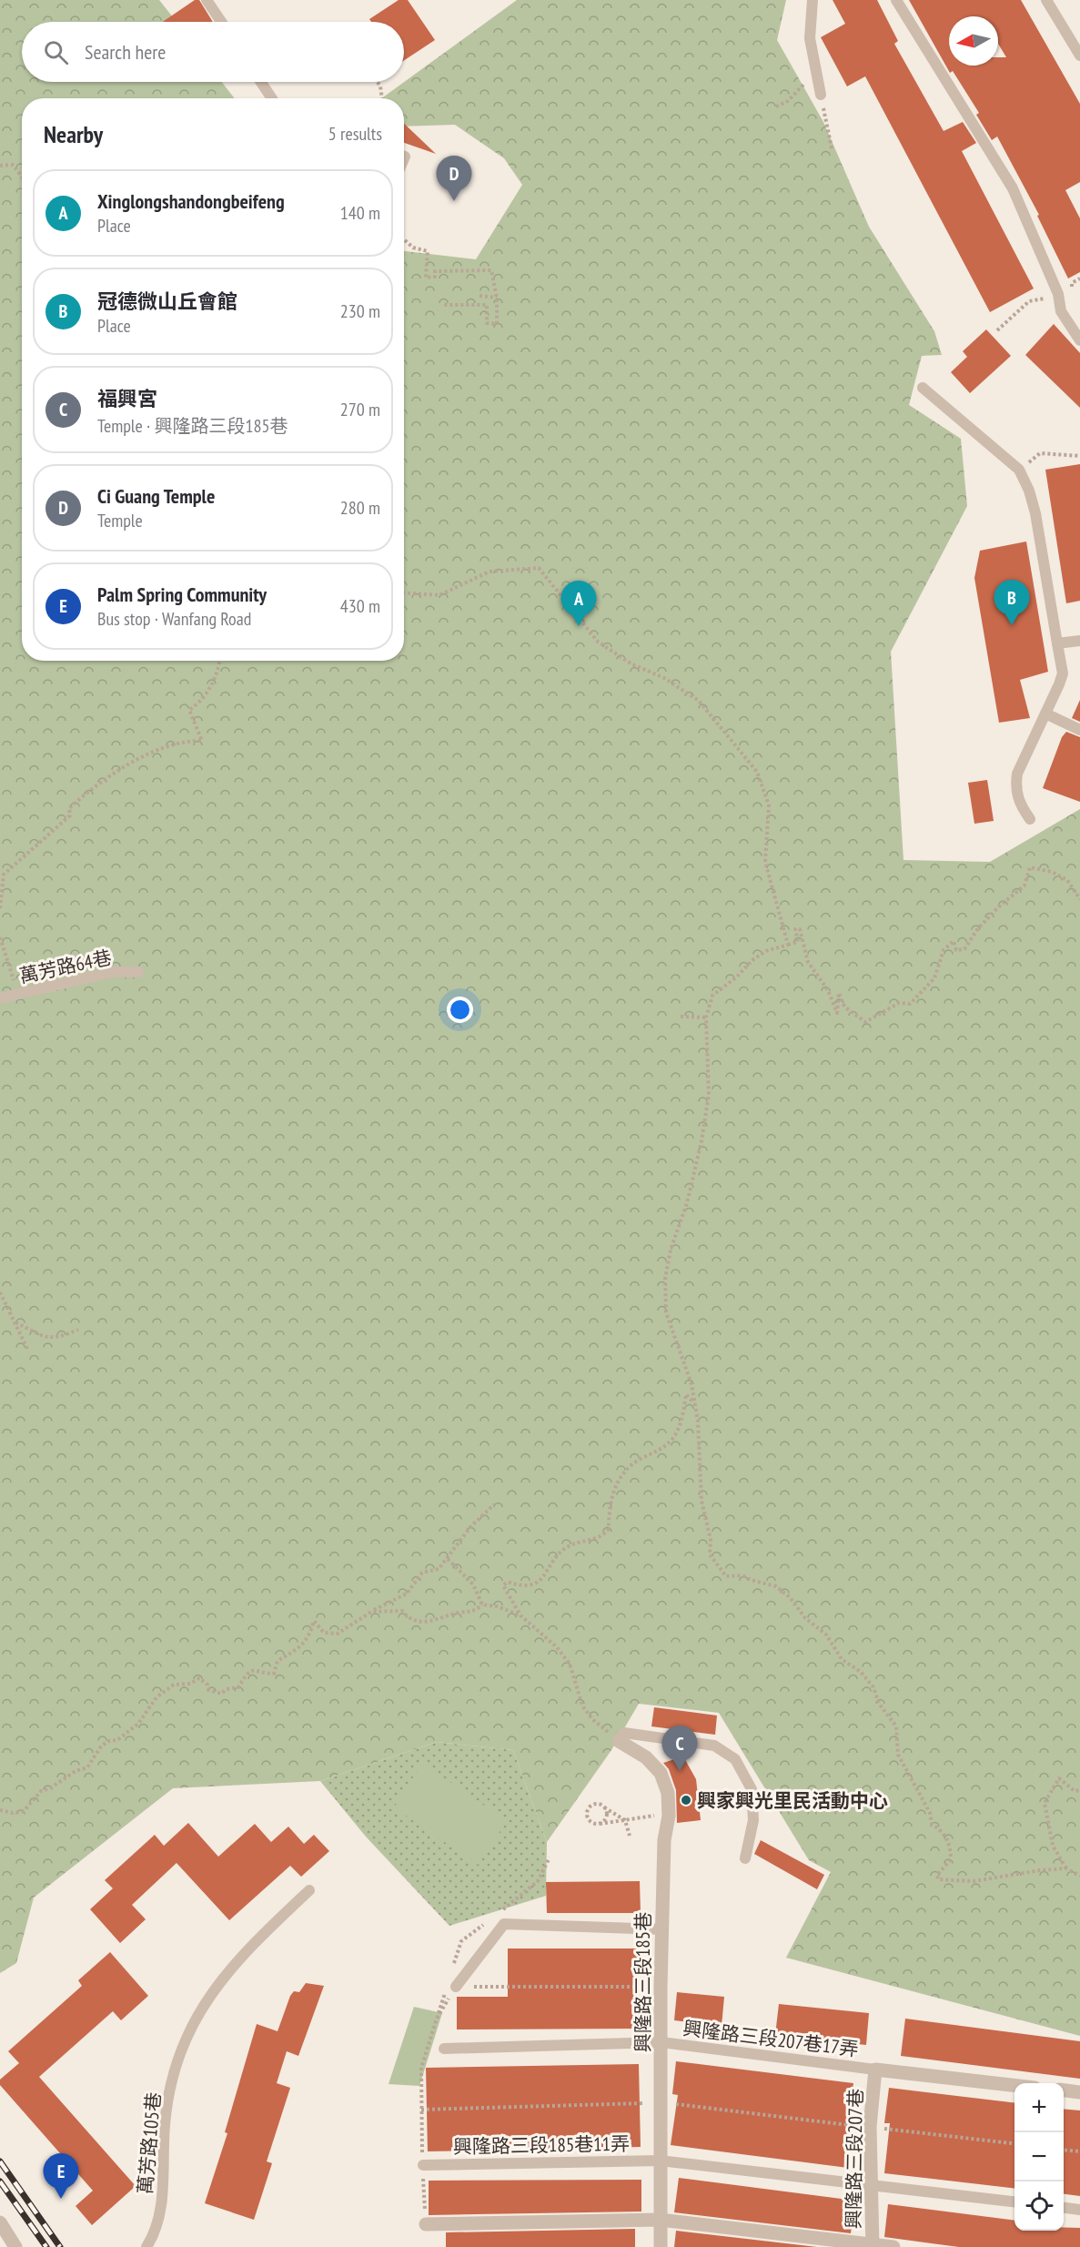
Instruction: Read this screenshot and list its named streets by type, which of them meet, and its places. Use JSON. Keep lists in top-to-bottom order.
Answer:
{
  "streets": {
    "street": ["興隆路三段185巷", "興隆路三段207巷"],
    "lane": [
      "萬芳路64巷",
      "興隆路三段207巷17弄",
      "萬芳路105巷",
      "興隆路三段185巷11弄"
    ]
  },
  "crossings": [
    ["興隆路三段185巷", "興隆路三段207巷17弄"],
    ["興隆路三段185巷", "興隆路三段185巷11弄"],
    ["興隆路三段207巷17弄", "興隆路三段207巷"],
    ["興隆路三段185巷11弄", "興隆路三段207巷"]
  ],
  "places": ["興家興光里民活動中心"],
  "north": "left",
  "page": {
    "search": "Search here",
    "heading": ["Nearby", "5 results"],
    "pins": [
      "D",
      "B",
      "A",
      "C",
      "E"
    ],
    "list": [
      {
        "mark": "A",
        "name": "Xinglongshandongbeifeng",
        "note": "Place",
        "value": "140 m"
      },
      {
        "mark": "B",
        "name": "冠德微山丘會館",
        "note": "Place",
        "value": "230 m"
      },
      {
        "mark": "C",
        "name": "福興宮",
        "note": "Temple · 興隆路三段185巷",
        "value": "270 m"
      },
      {
        "mark": "D",
        "name": "Ci Guang Temple",
        "note": "Temple",
        "value": "280 m"
      },
      {
        "mark": "E",
        "name": "Palm Spring Community",
        "note": "Bus stop · Wanfang Road",
        "value": "430 m"
      }
    ],
    "map_buttons": ["+", "−"]
  }
}
